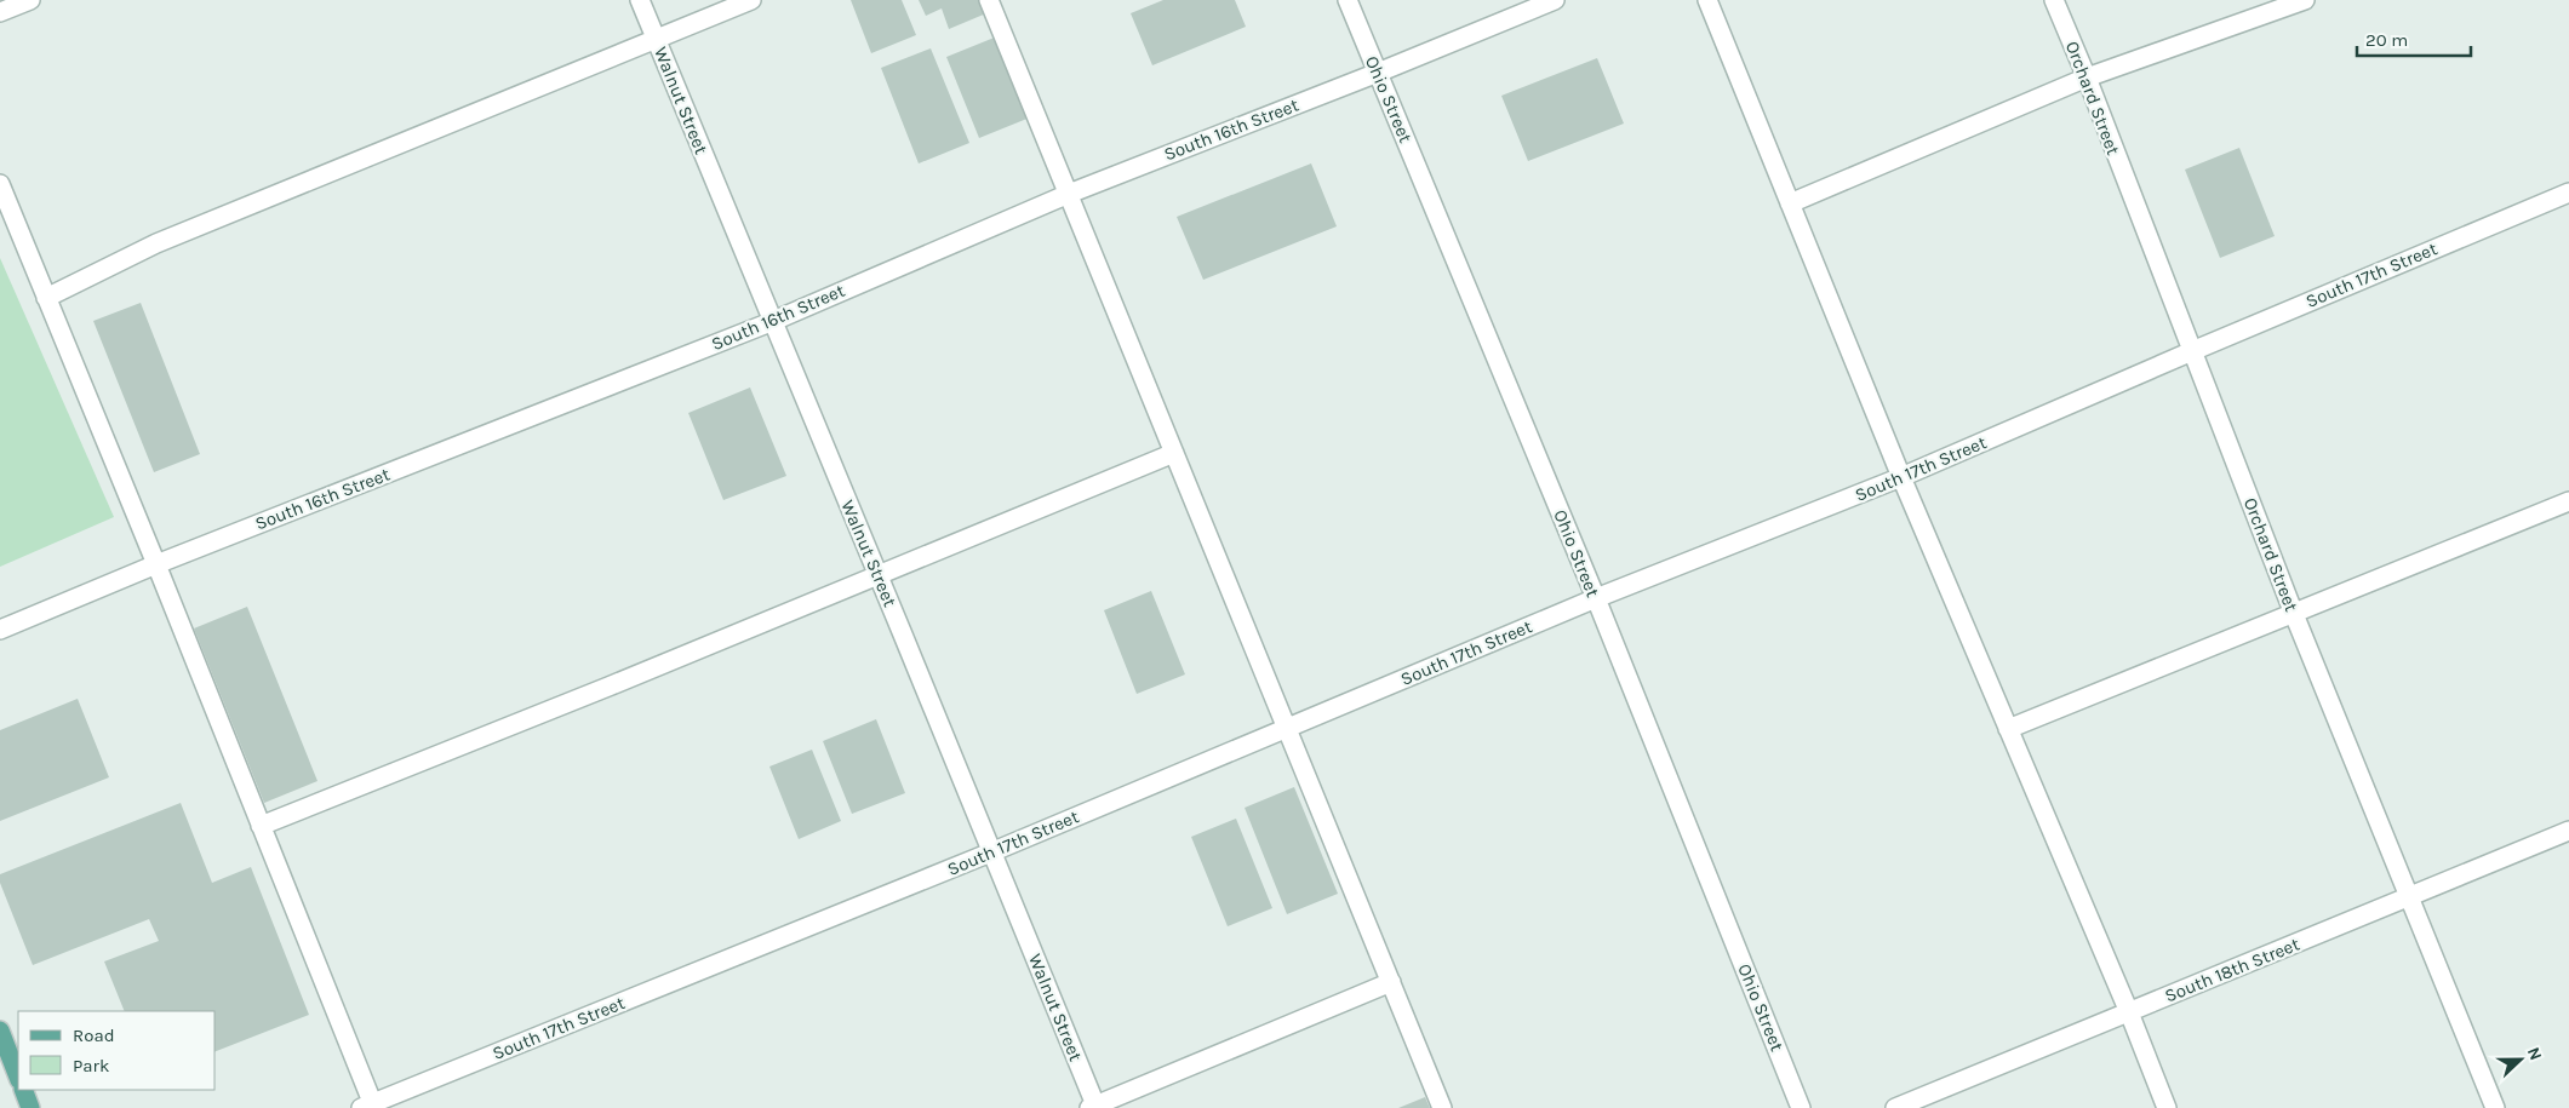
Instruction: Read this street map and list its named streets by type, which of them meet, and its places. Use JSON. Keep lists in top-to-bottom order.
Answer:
{
  "streets": {
    "street": [
      "Orchard Street",
      "Ohio Street",
      "Walnut Street",
      "South 16th Street",
      "South 17th Street",
      "South 18th Street"
    ]
  },
  "crossings": [
    ["Orchard Street", "South 17th Street"],
    ["Orchard Street", "South 18th Street"],
    ["Ohio Street", "South 16th Street"],
    ["Ohio Street", "South 17th Street"],
    ["Walnut Street", "South 16th Street"],
    ["Walnut Street", "South 17th Street"]
  ],
  "legend": ["Road", "Park"],
  "scale_bar": "20 m",
  "north": "right"
}
